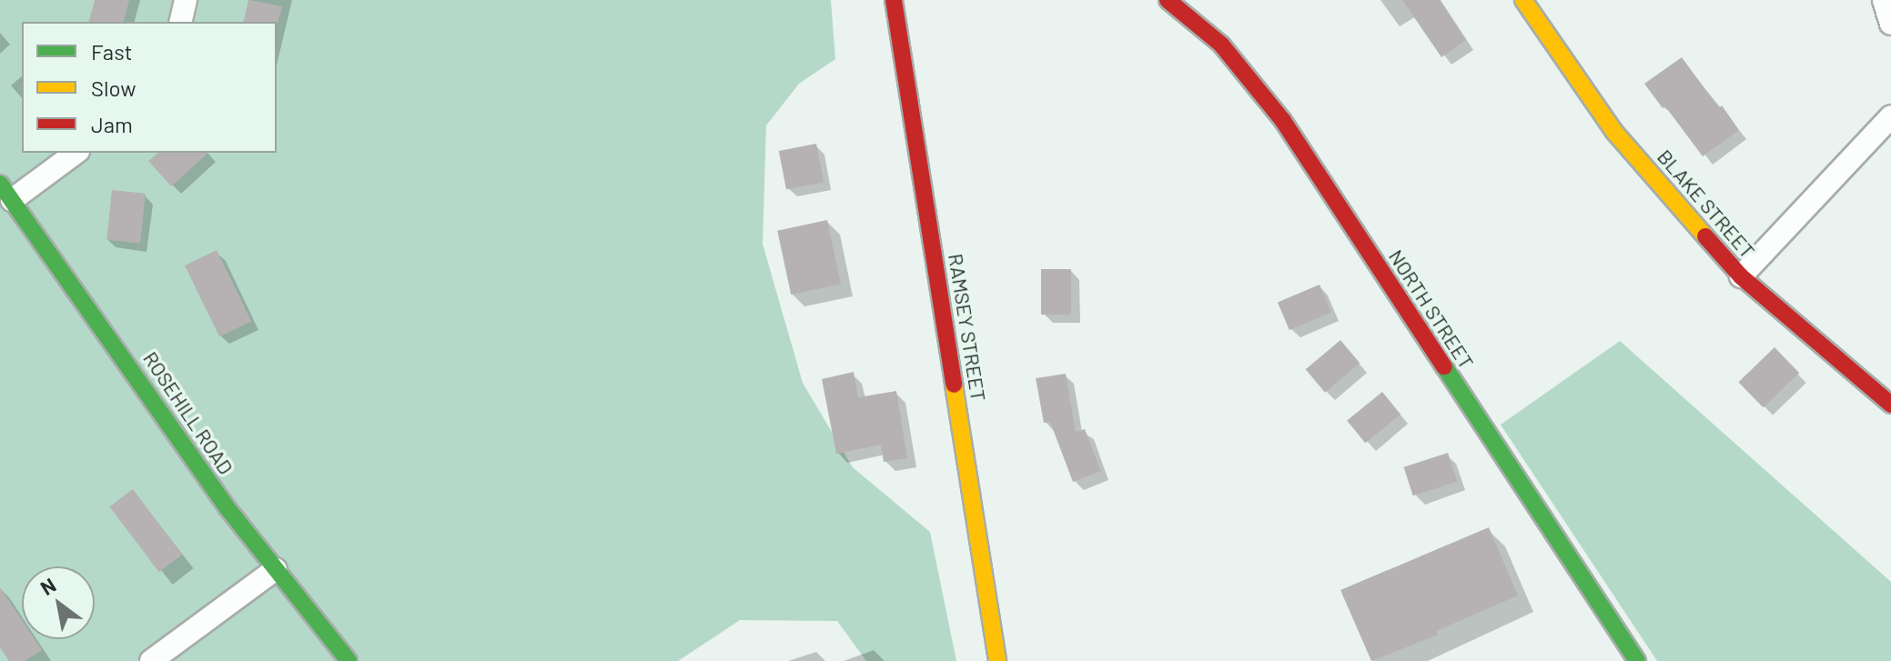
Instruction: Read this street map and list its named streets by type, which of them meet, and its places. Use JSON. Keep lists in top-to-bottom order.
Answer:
{
  "streets": {
    "street": [
      "BLAKE STREET",
      "NORTH STREET",
      "RAMSEY STREET",
      "ROSEHILL ROAD"
    ]
  },
  "legend": ["Fast", "Slow", "Jam"],
  "north": "top left"
}
